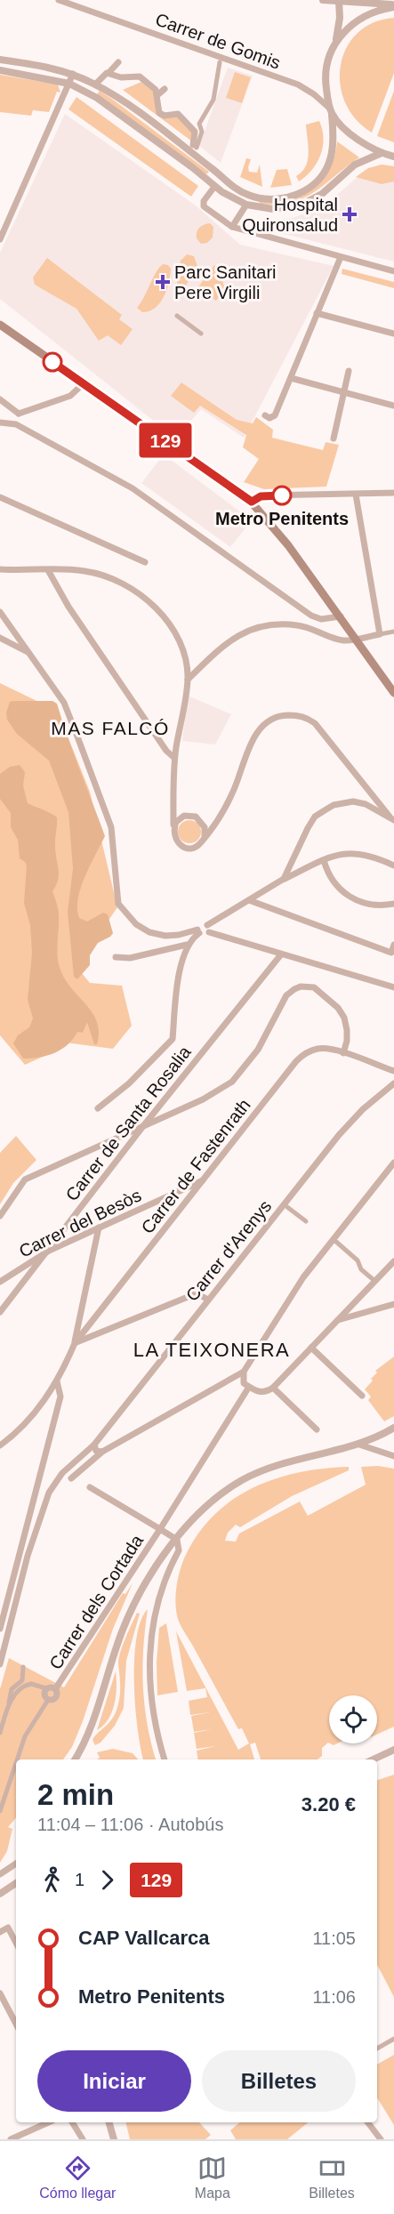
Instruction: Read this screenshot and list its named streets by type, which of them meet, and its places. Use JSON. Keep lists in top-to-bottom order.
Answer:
{
  "streets": {
    "street": [
      "Carrer de Gomis",
      "Carrer de Santa Rosalia",
      "Carrer de Fastenrath",
      "Carrer del Besòs",
      "Carrer d'Arenys",
      "Carrer dels Cortada"
    ]
  },
  "crossings": [
    ["Carrer de Santa Rosalia", "Carrer del Besòs"],
    ["Carrer de Fastenrath", "Carrer del Besòs"]
  ],
  "districts": ["MAS FALCÓ", "LA TEIXONERA"],
  "places": {
    "health": ["Hospital Quironsalud", "Parc Sanitari Pere Virgili"],
    "other": ["Metro Penitents"]
  },
  "lines": ["bus line 129"],
  "page": {
    "on_map": "129",
    "heading": ["2 min", "11:04 – 11:06 · Autobús", "3.20 €"],
    "legs": ["1", "129"],
    "list": [
      {
        "name": "CAP Vallcarca",
        "value": "11:05"
      },
      {
        "name": "Metro Penitents",
        "value": "11:06"
      }
    ],
    "buttons": ["Iniciar", "Billetes"],
    "tabs": ["Cómo llegar", "Mapa", "Billetes"]
  }
}
